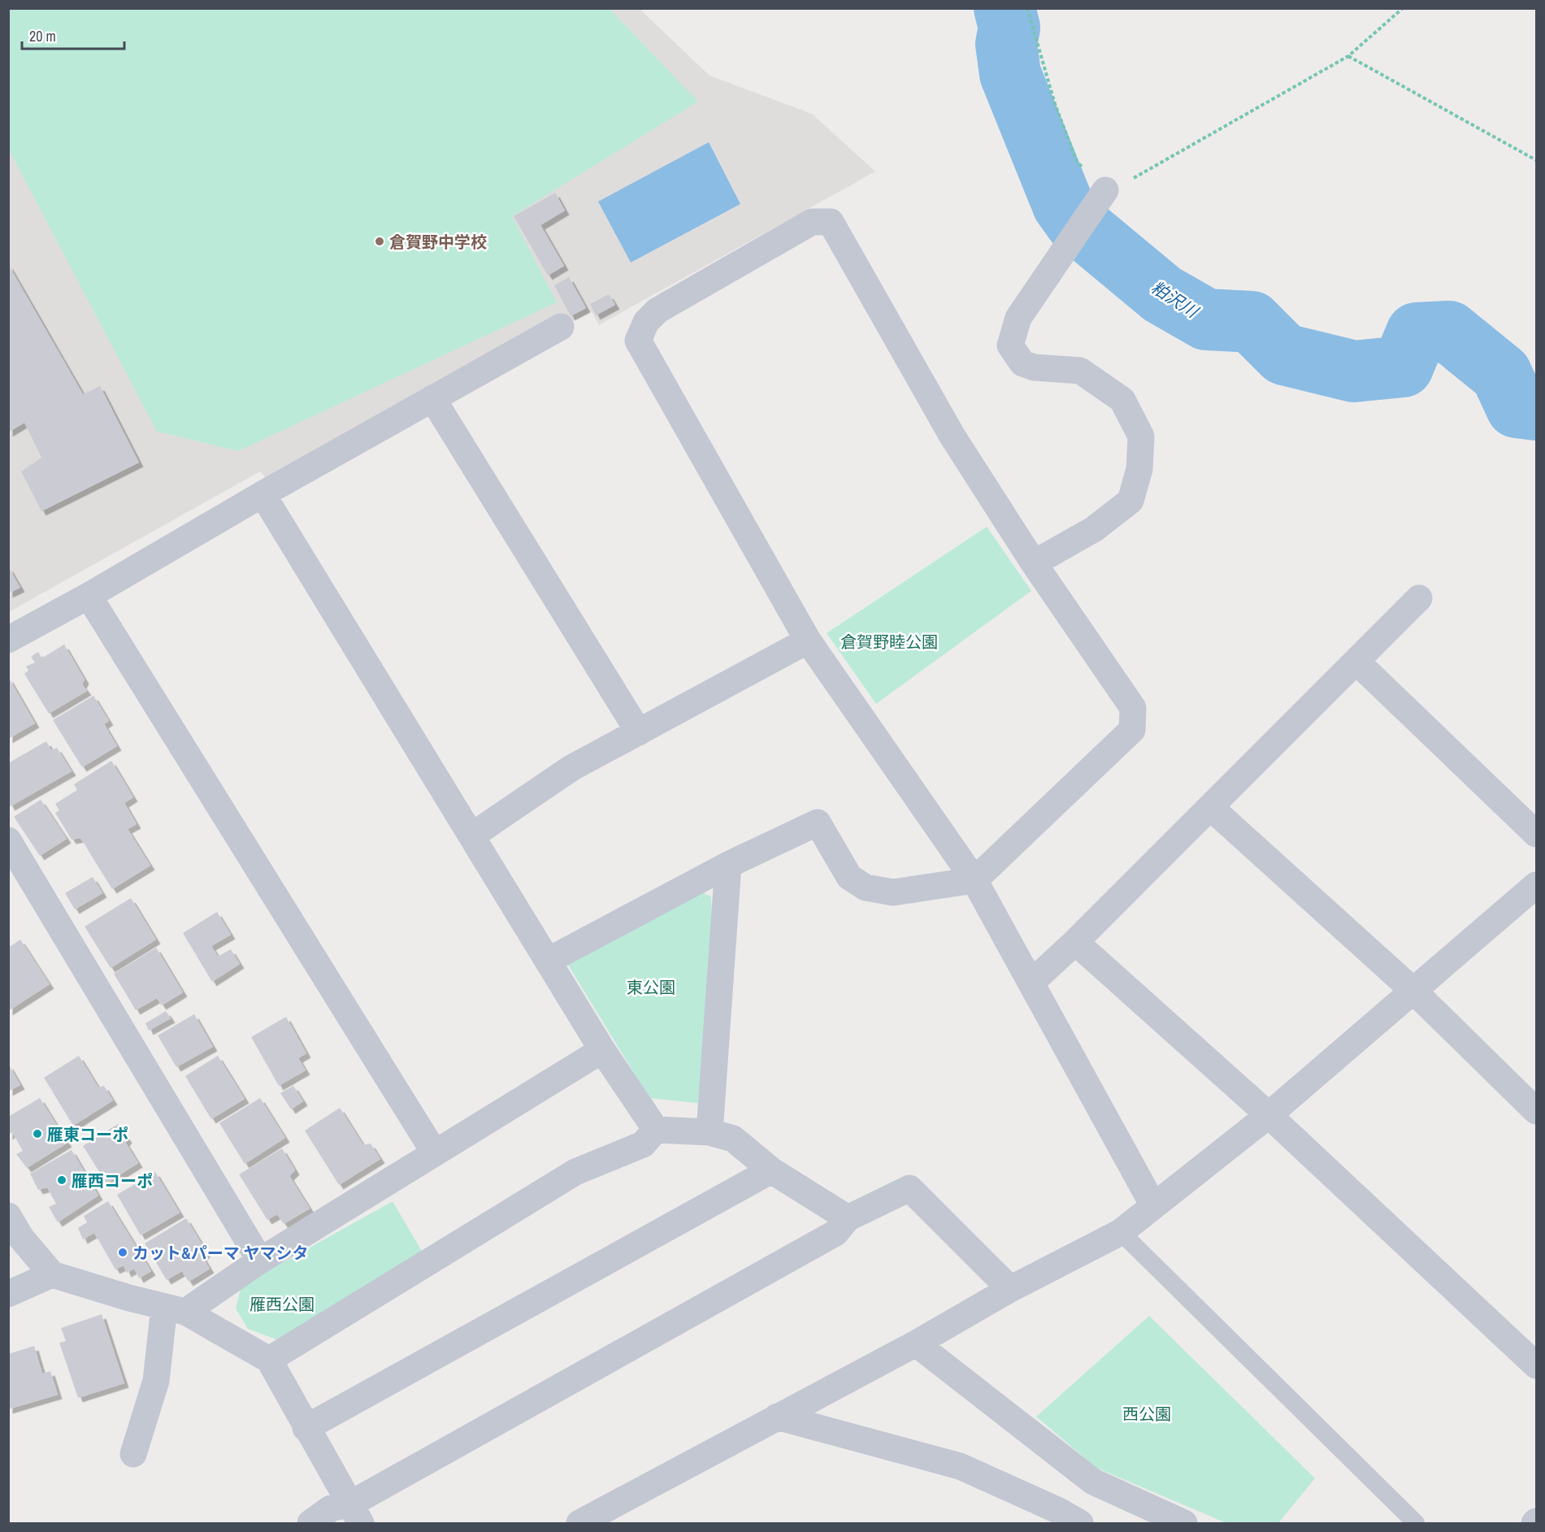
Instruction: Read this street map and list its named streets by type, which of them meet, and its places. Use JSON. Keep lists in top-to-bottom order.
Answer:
{
  "water": ["粕沢川"],
  "parks": [
    "倉賀野睦公園",
    "東公園",
    "雁西公園",
    "西公園"
  ],
  "places": [
    "倉賀野中学校",
    "雁東コーポ",
    "雁西コーポ",
    "カット&パーマ ヤマシタ"
  ],
  "scale_bar": "20 m"
}
